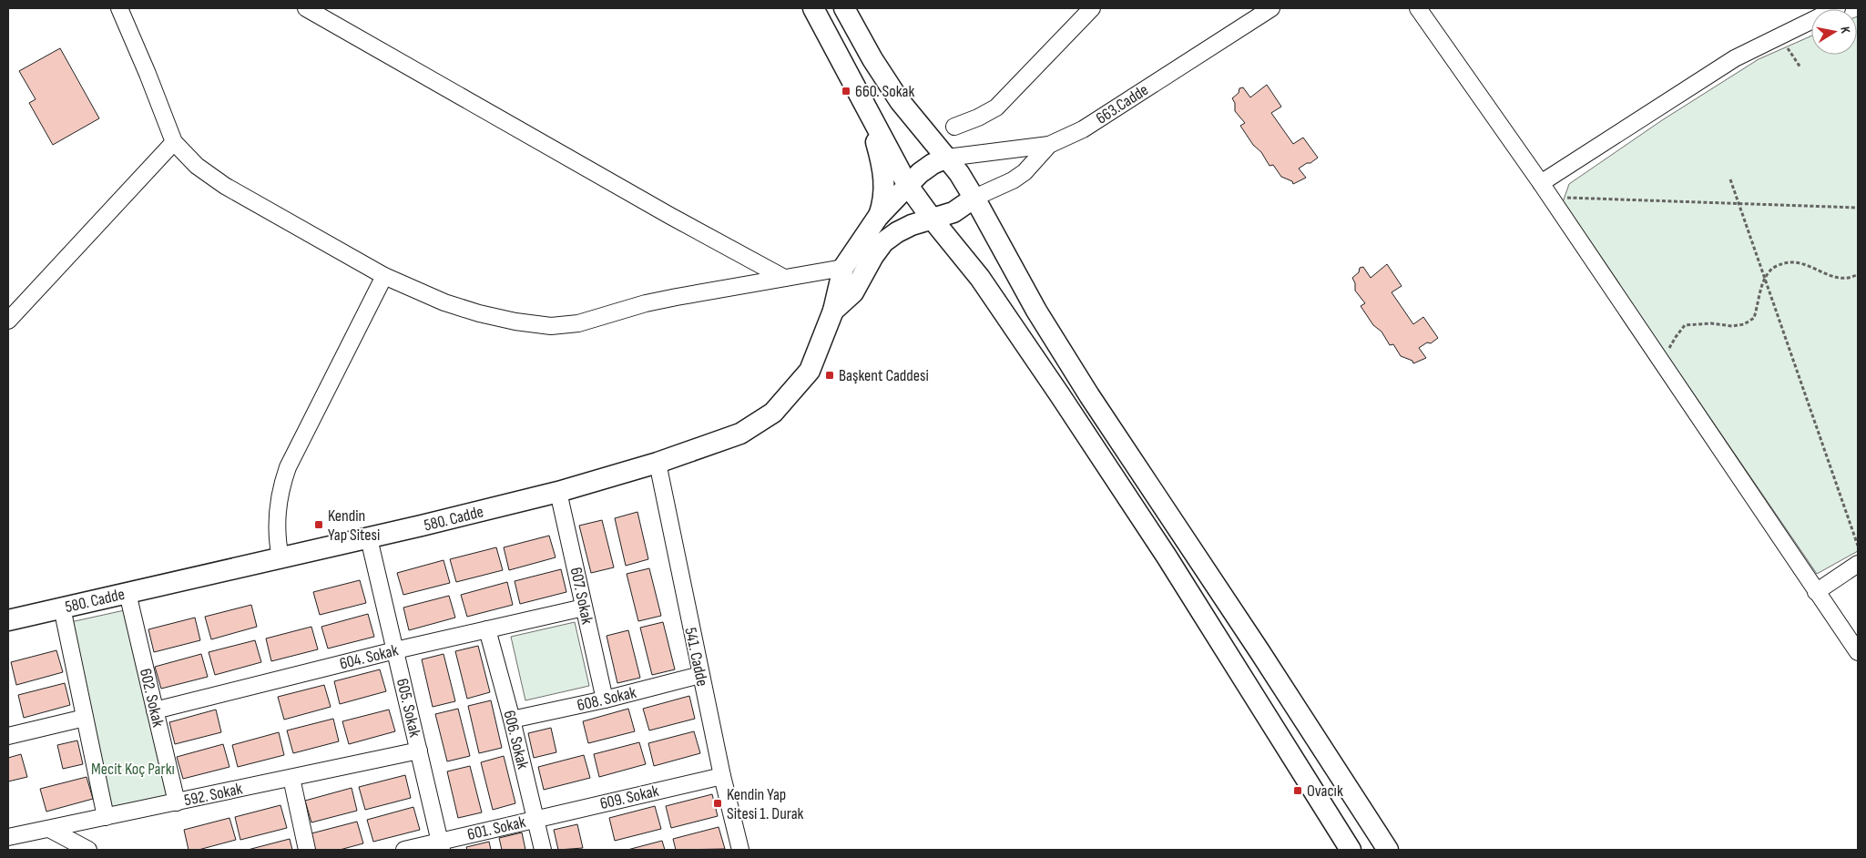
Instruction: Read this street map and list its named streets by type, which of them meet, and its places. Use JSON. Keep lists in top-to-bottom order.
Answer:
{
  "streets": {
    "main road": ["580. Cadde"],
    "street": [
      "663.Cadde",
      "607. Sokak",
      "604. Sokak",
      "541. Cadde",
      "602. Sokak",
      "608. Sokak",
      "605. Sokak",
      "606. Sokak",
      "592. Sokak",
      "609. Sokak",
      "601. Sokak"
    ]
  },
  "crossings": [
    ["580. Cadde", "607. Sokak"],
    ["580. Cadde", "541. Cadde"],
    ["580. Cadde", "602. Sokak"],
    ["580. Cadde", "605. Sokak"],
    ["607. Sokak", "604. Sokak"],
    ["607. Sokak", "608. Sokak"],
    ["604. Sokak", "602. Sokak"],
    ["604. Sokak", "605. Sokak"],
    ["604. Sokak", "606. Sokak"],
    ["541. Cadde", "608. Sokak"],
    ["541. Cadde", "609. Sokak"],
    ["602. Sokak", "592. Sokak"],
    ["608. Sokak", "606. Sokak"],
    ["605. Sokak", "592. Sokak"],
    ["605. Sokak", "601. Sokak"],
    ["606. Sokak", "609. Sokak"],
    ["606. Sokak", "601. Sokak"],
    ["609. Sokak", "601. Sokak"]
  ],
  "parks": ["Mecit Koç Parkı"],
  "places": {
    "transit": [
      "660. Sokak",
      "Başkent Caddesi",
      "Kendin Yap Sitesi",
      "Ovacık",
      "Kendin Yap Sitesi 1. Durak"
    ]
  },
  "north": "right"
}
